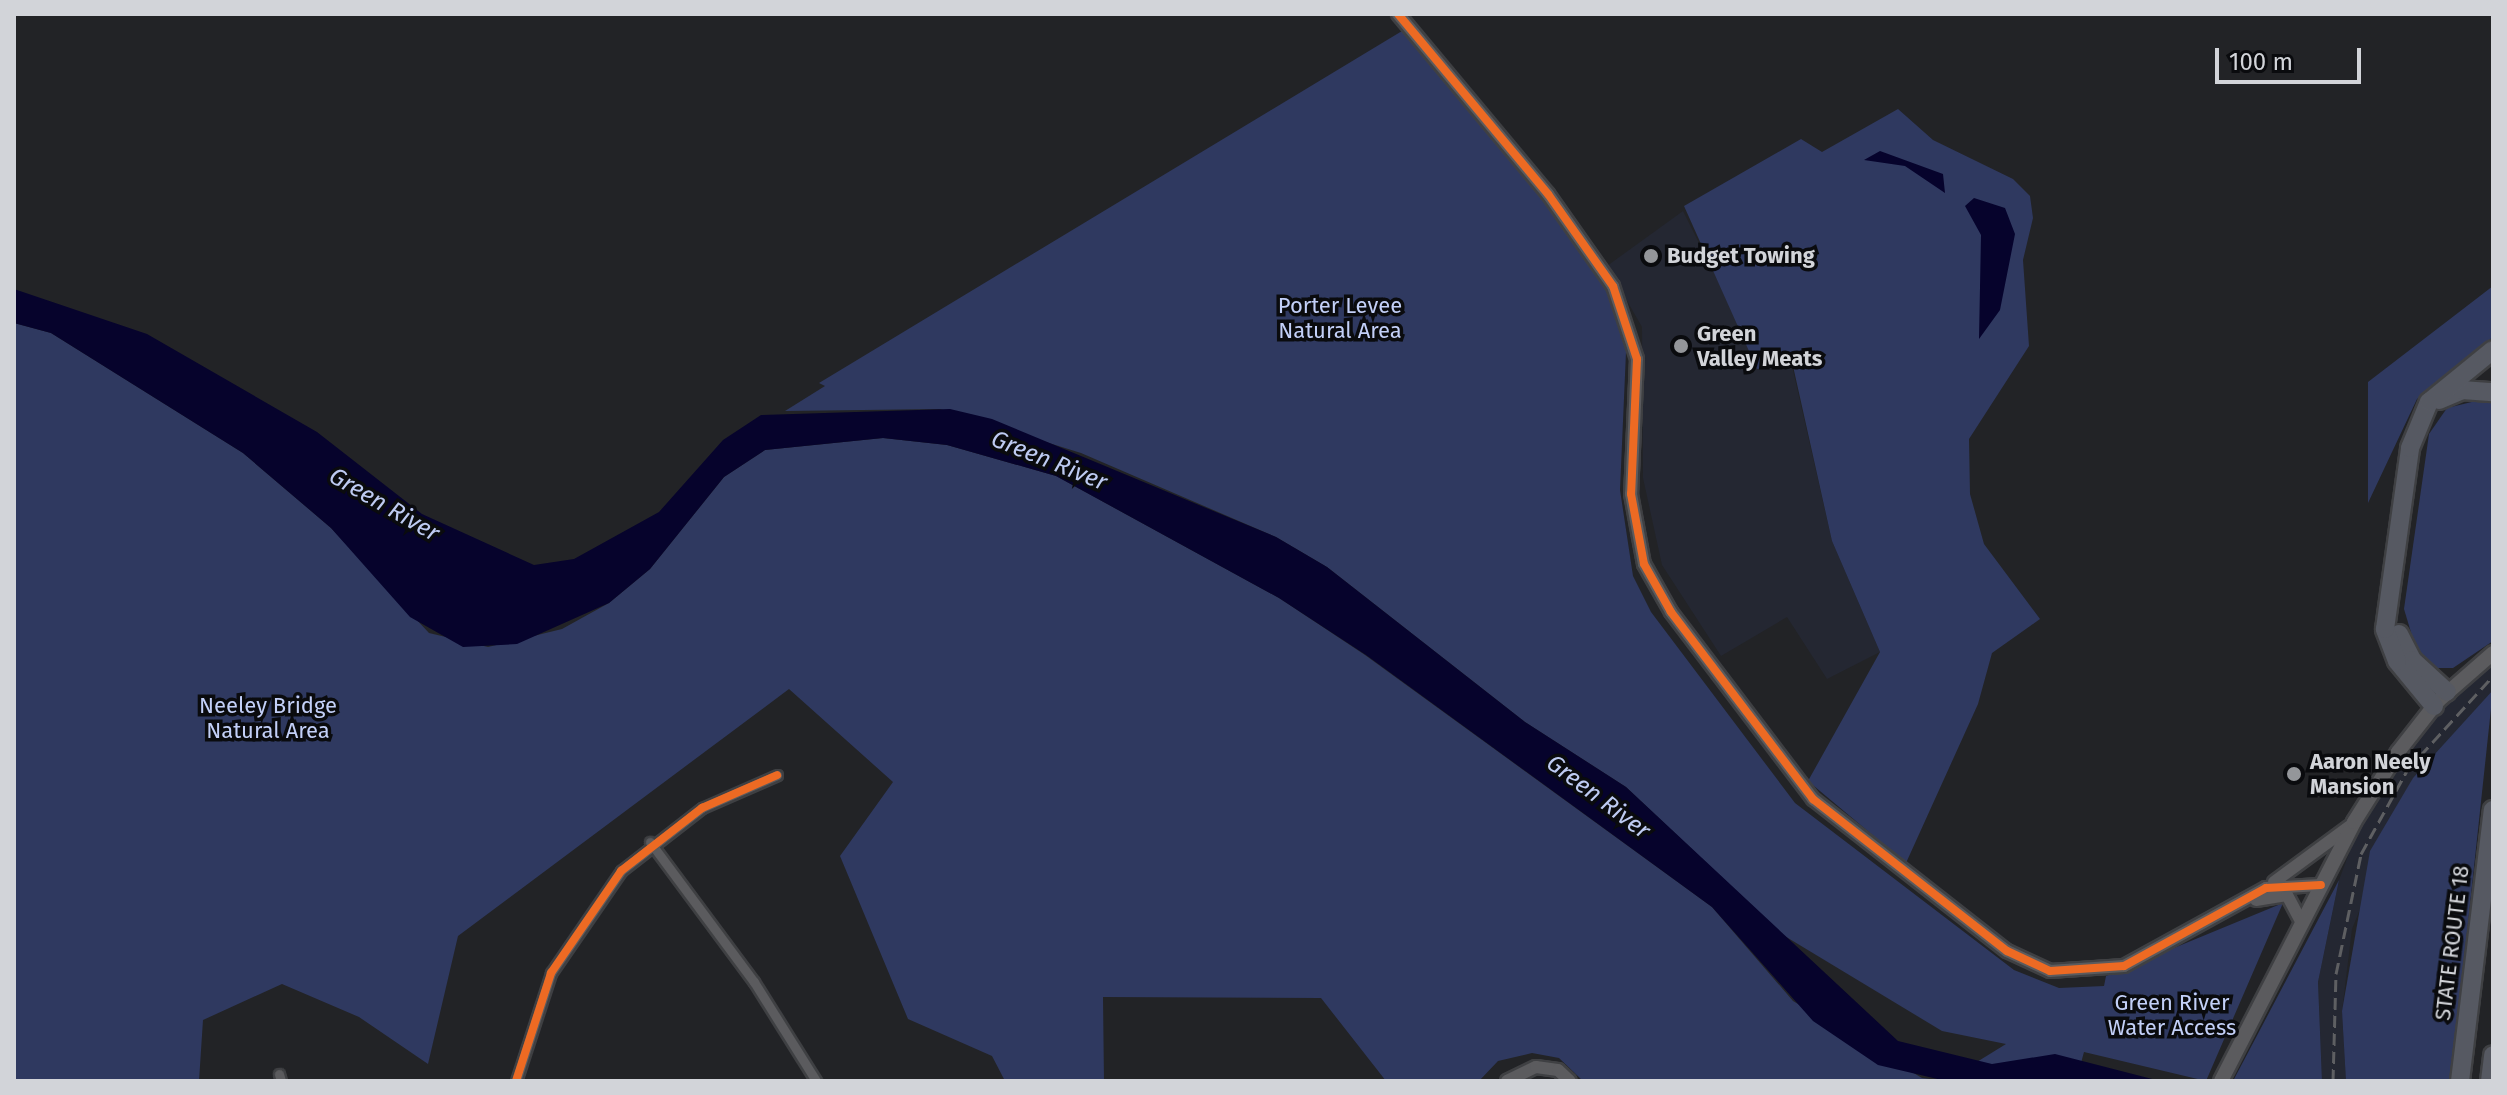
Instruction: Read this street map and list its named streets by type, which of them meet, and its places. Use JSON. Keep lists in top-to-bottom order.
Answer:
{
  "streets": {
    "highway": ["STATE ROUTE 18"]
  },
  "water": ["Green River"],
  "parks": ["Porter Levee Natural Area", "Neeley Bridge Natural Area", "Green River Water Access"],
  "places": ["Budget Towing", "Green Valley Meats", "Aaron Neely Mansion"],
  "scale_bar": "100 m"
}
